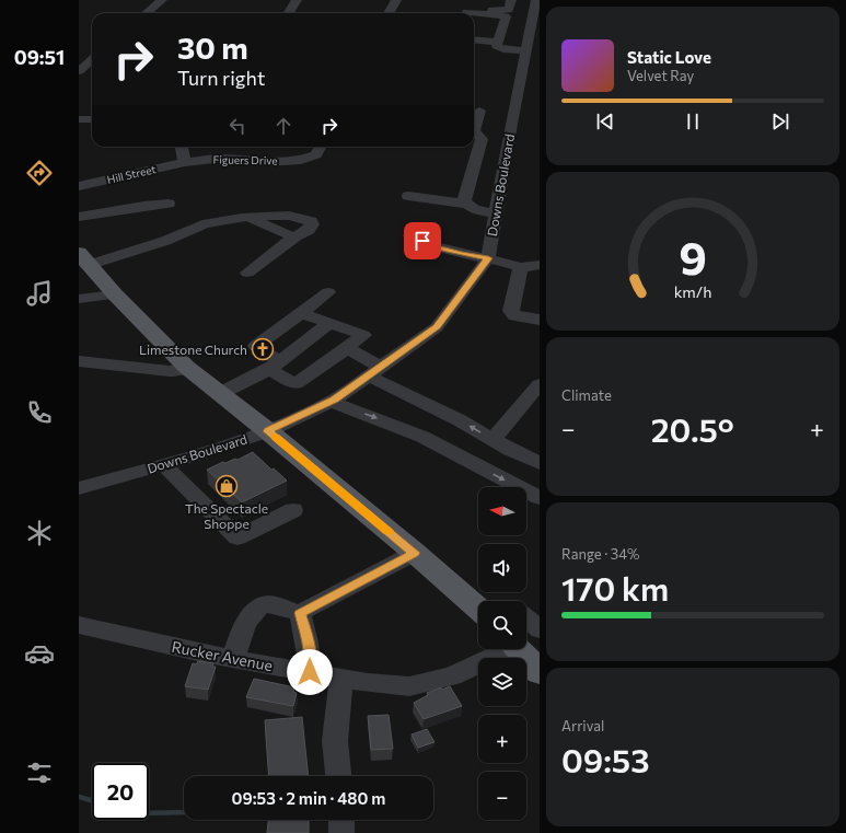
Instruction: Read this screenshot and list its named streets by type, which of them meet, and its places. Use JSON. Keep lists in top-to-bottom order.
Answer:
{
  "streets": {
    "street": [
      "Figuers Drive",
      "Hill Street",
      "Downs Boulevard",
      "Rucker Avenue"
    ]
  },
  "crossings": [
    ["Figuers Drive", "Hill Street"]
  ],
  "places": {
    "church": ["Limestone Church"],
    "shop": ["The Spectacle Shoppe"]
  },
  "north": "left",
  "page": {
    "tabs": "09:51",
    "turn": ["30 m", "Turn right"],
    "song": ["Static Love", "Velvet Ray"],
    "tile": [
      "Climate",
      ["Range · 34%", "170 km"],
      ["Arrival", "09:53"]
    ],
    "heat": ["−", "20.5°", "+"],
    "map_buttons": ["+", "−"],
    "limit": "20",
    "trip": "09:53 · 2 min · 480 m",
    "gauge": ["9", "km/h"]
  }
}
